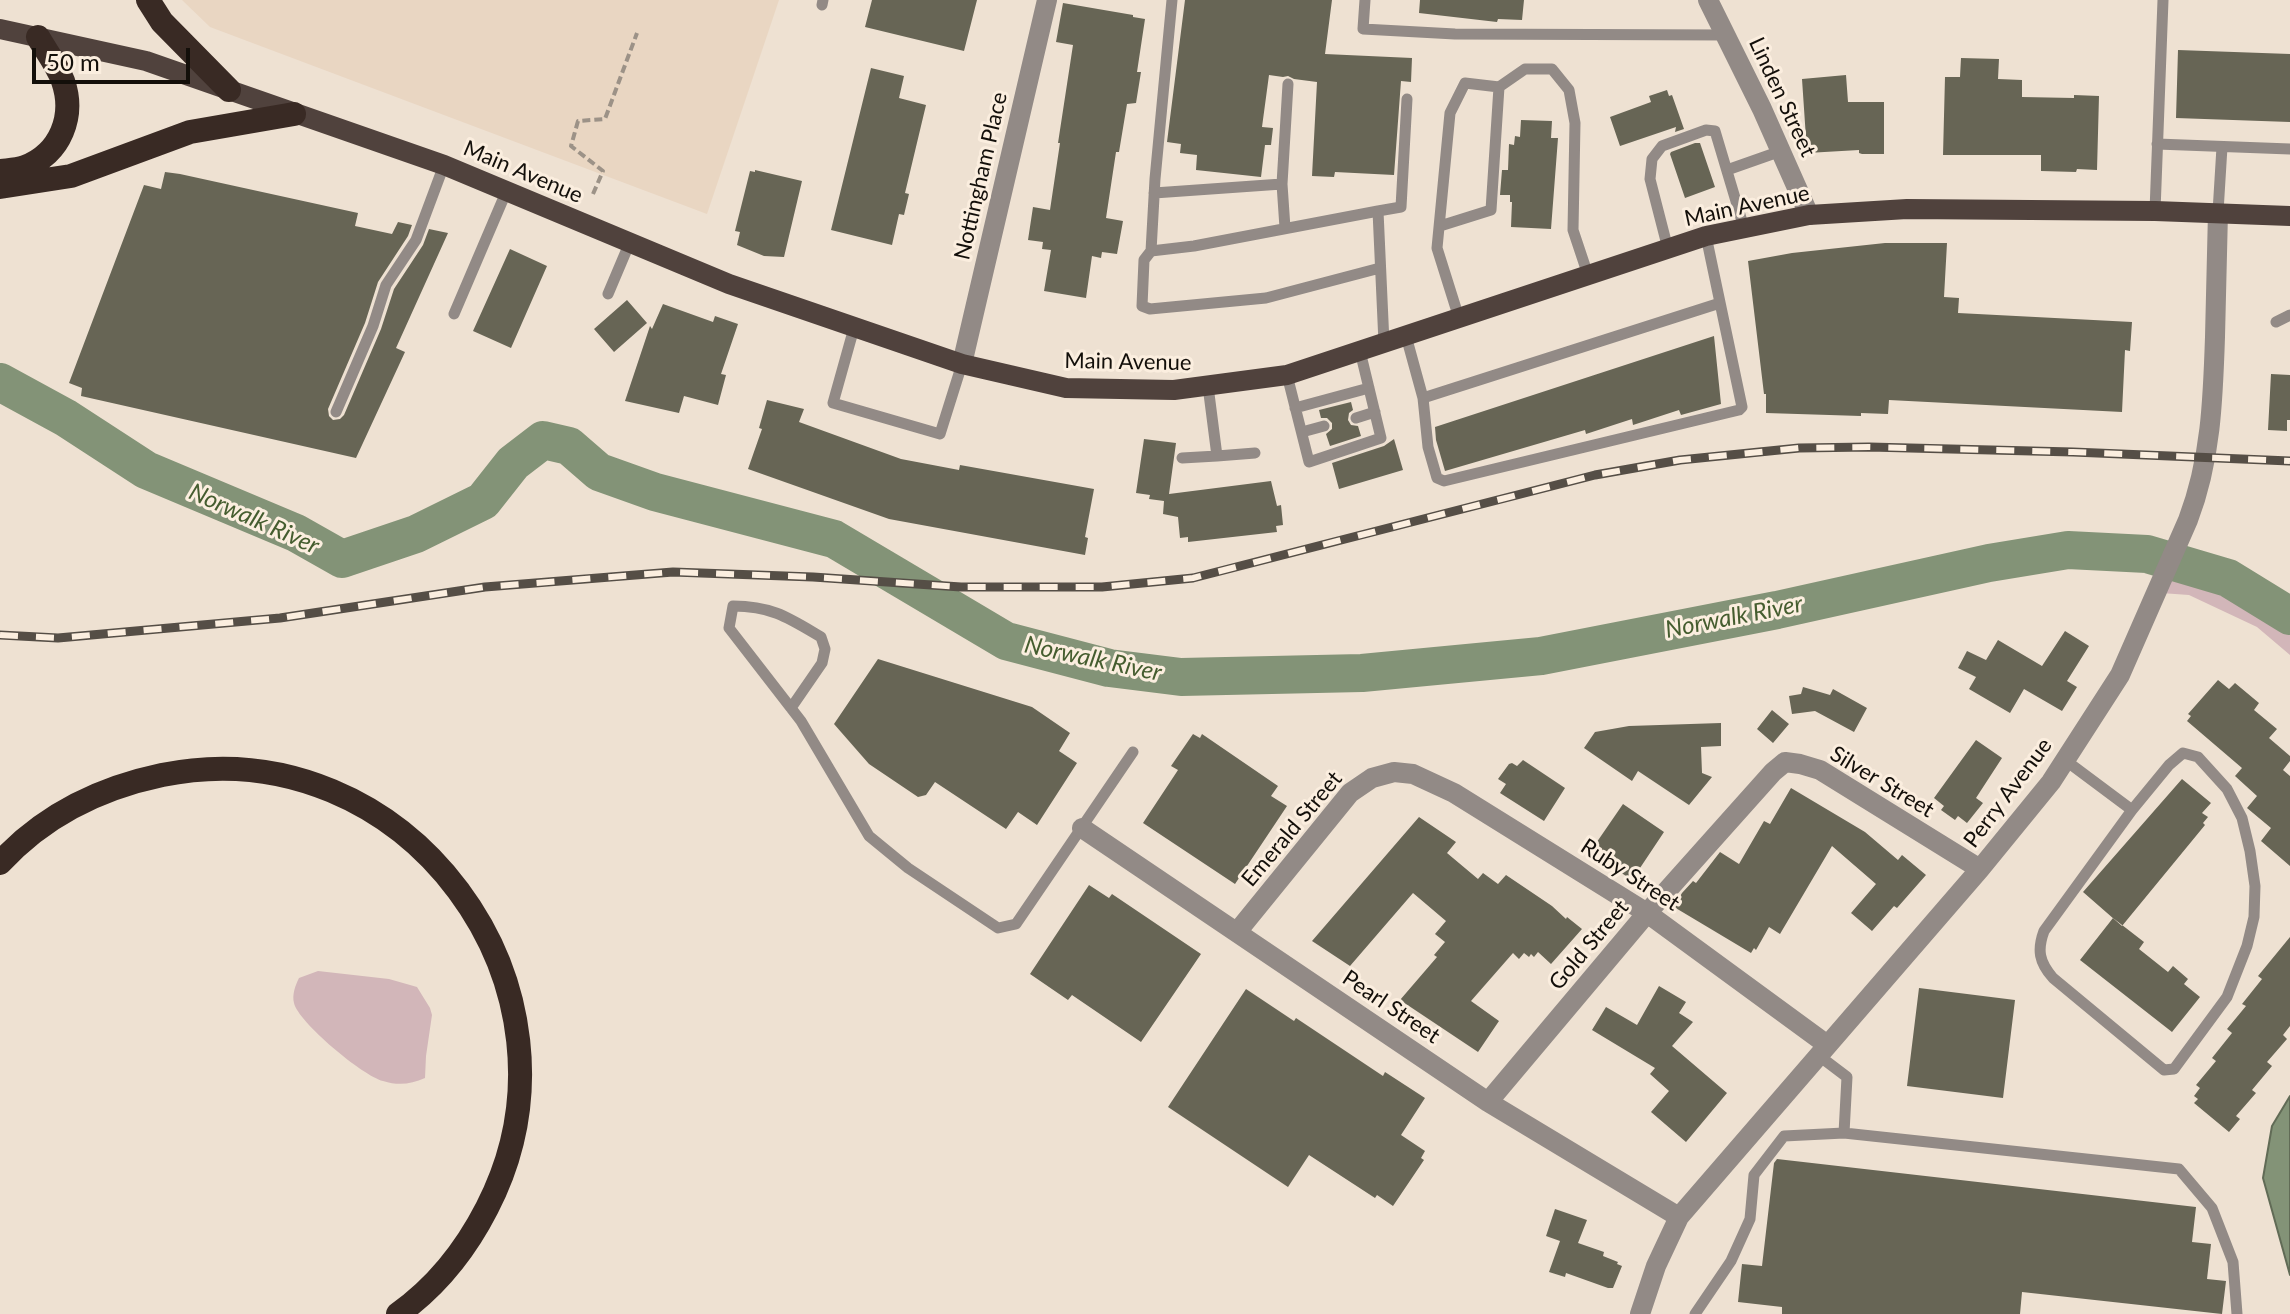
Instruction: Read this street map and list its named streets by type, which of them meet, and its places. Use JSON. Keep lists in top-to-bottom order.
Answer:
{
  "streets": {
    "main road": ["Main Avenue"],
    "street": [
      "Linden Street",
      "Nottingham Place",
      "Silver Street",
      "Perry Avenue",
      "Emerald Street",
      "Ruby Street",
      "Gold Street",
      "Pearl Street"
    ]
  },
  "crossings": [
    ["Linden Street", "Main Avenue"],
    ["Main Avenue", "Nottingham Place"],
    ["Main Avenue", "Perry Avenue"],
    ["Silver Street", "Perry Avenue"],
    ["Silver Street", "Gold Street"],
    ["Perry Avenue", "Ruby Street"],
    ["Perry Avenue", "Pearl Street"],
    ["Emerald Street", "Ruby Street"],
    ["Emerald Street", "Pearl Street"],
    ["Ruby Street", "Gold Street"],
    ["Gold Street", "Pearl Street"]
  ],
  "water": ["Norwalk River"],
  "scale_bar": "50 m"
}
